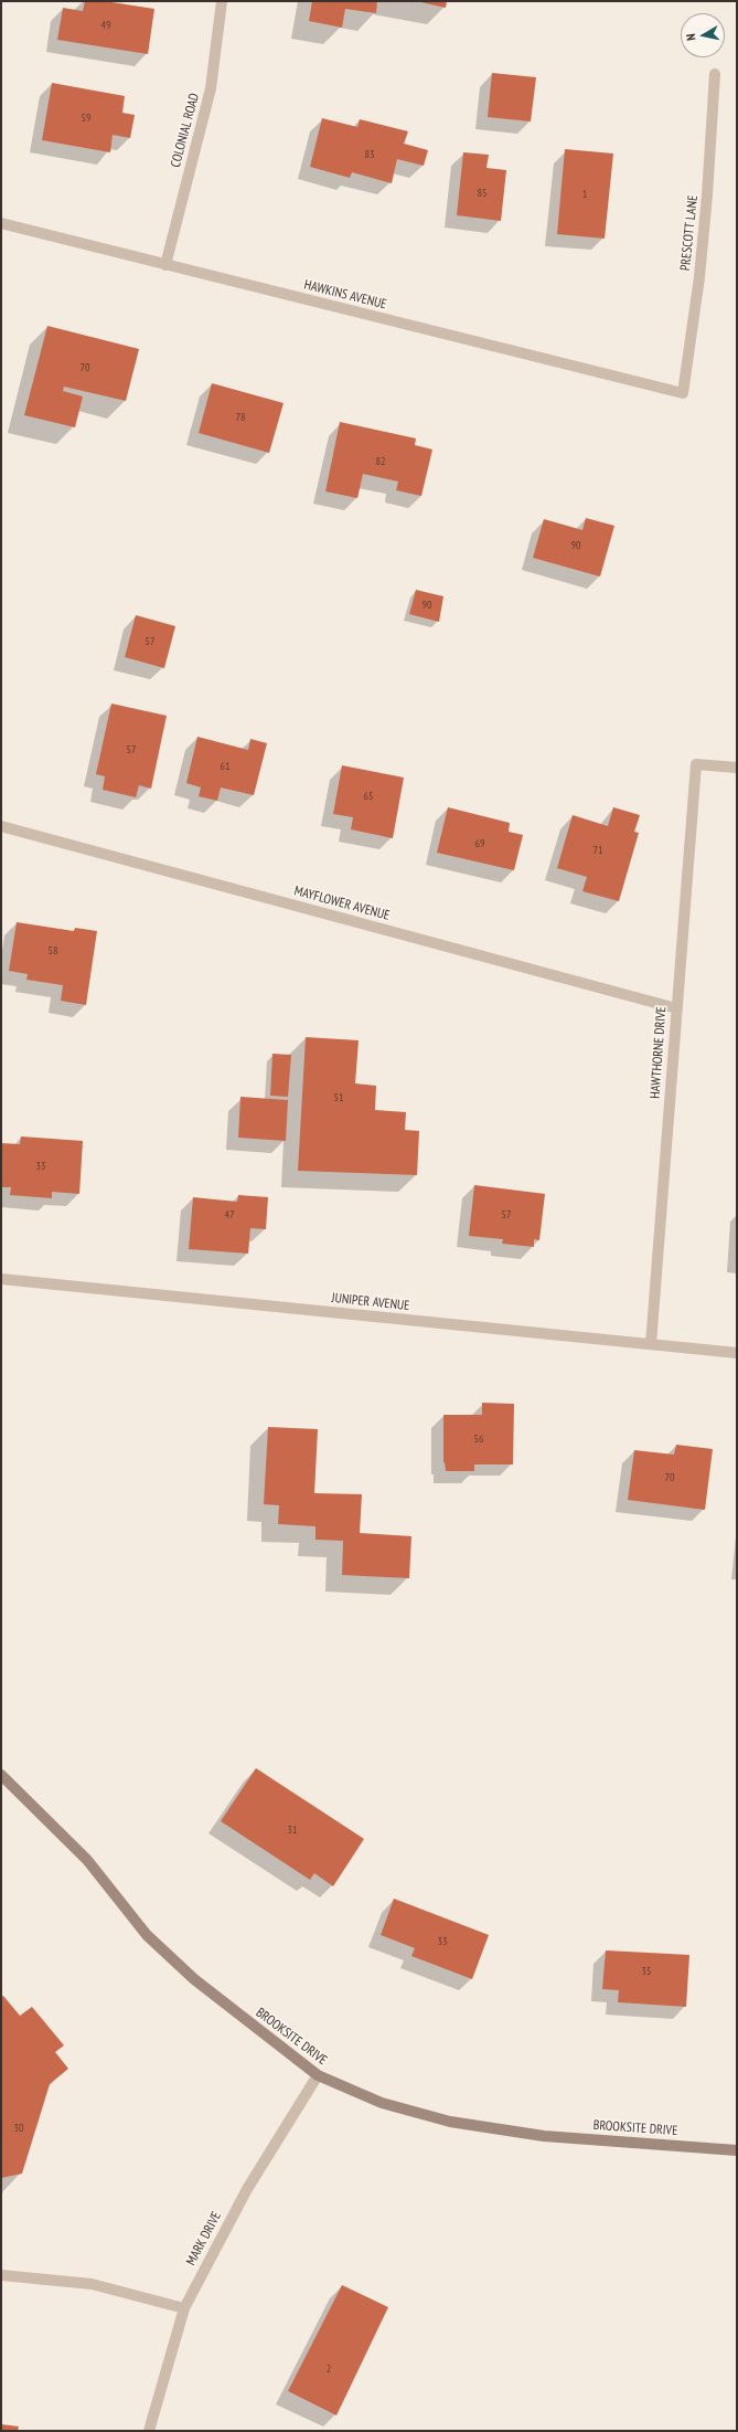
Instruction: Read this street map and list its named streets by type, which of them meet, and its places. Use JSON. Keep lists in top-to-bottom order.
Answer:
{
  "streets": {
    "street": [
      "COLONIAL ROAD",
      "PRESCOTT LANE",
      "HAWKINS AVENUE",
      "MAYFLOWER AVENUE",
      "HAWTHORNE DRIVE",
      "JUNIPER AVENUE",
      "BROOKSITE DRIVE",
      "MARK DRIVE"
    ]
  },
  "crossings": [
    ["COLONIAL ROAD", "HAWKINS AVENUE"],
    ["PRESCOTT LANE", "HAWKINS AVENUE"],
    ["MAYFLOWER AVENUE", "HAWTHORNE DRIVE"],
    ["HAWTHORNE DRIVE", "JUNIPER AVENUE"],
    ["BROOKSITE DRIVE", "MARK DRIVE"]
  ],
  "house_numbers": [
    "49",
    "59",
    "83",
    "85",
    "1",
    "70",
    "78",
    "82",
    "90",
    "90",
    "57",
    "57",
    "61",
    "65",
    "69",
    "71",
    "58",
    "51",
    "33",
    "47",
    "57",
    "56",
    "70",
    "31",
    "33",
    "35",
    "30",
    "2"
  ],
  "north": "left"
}
